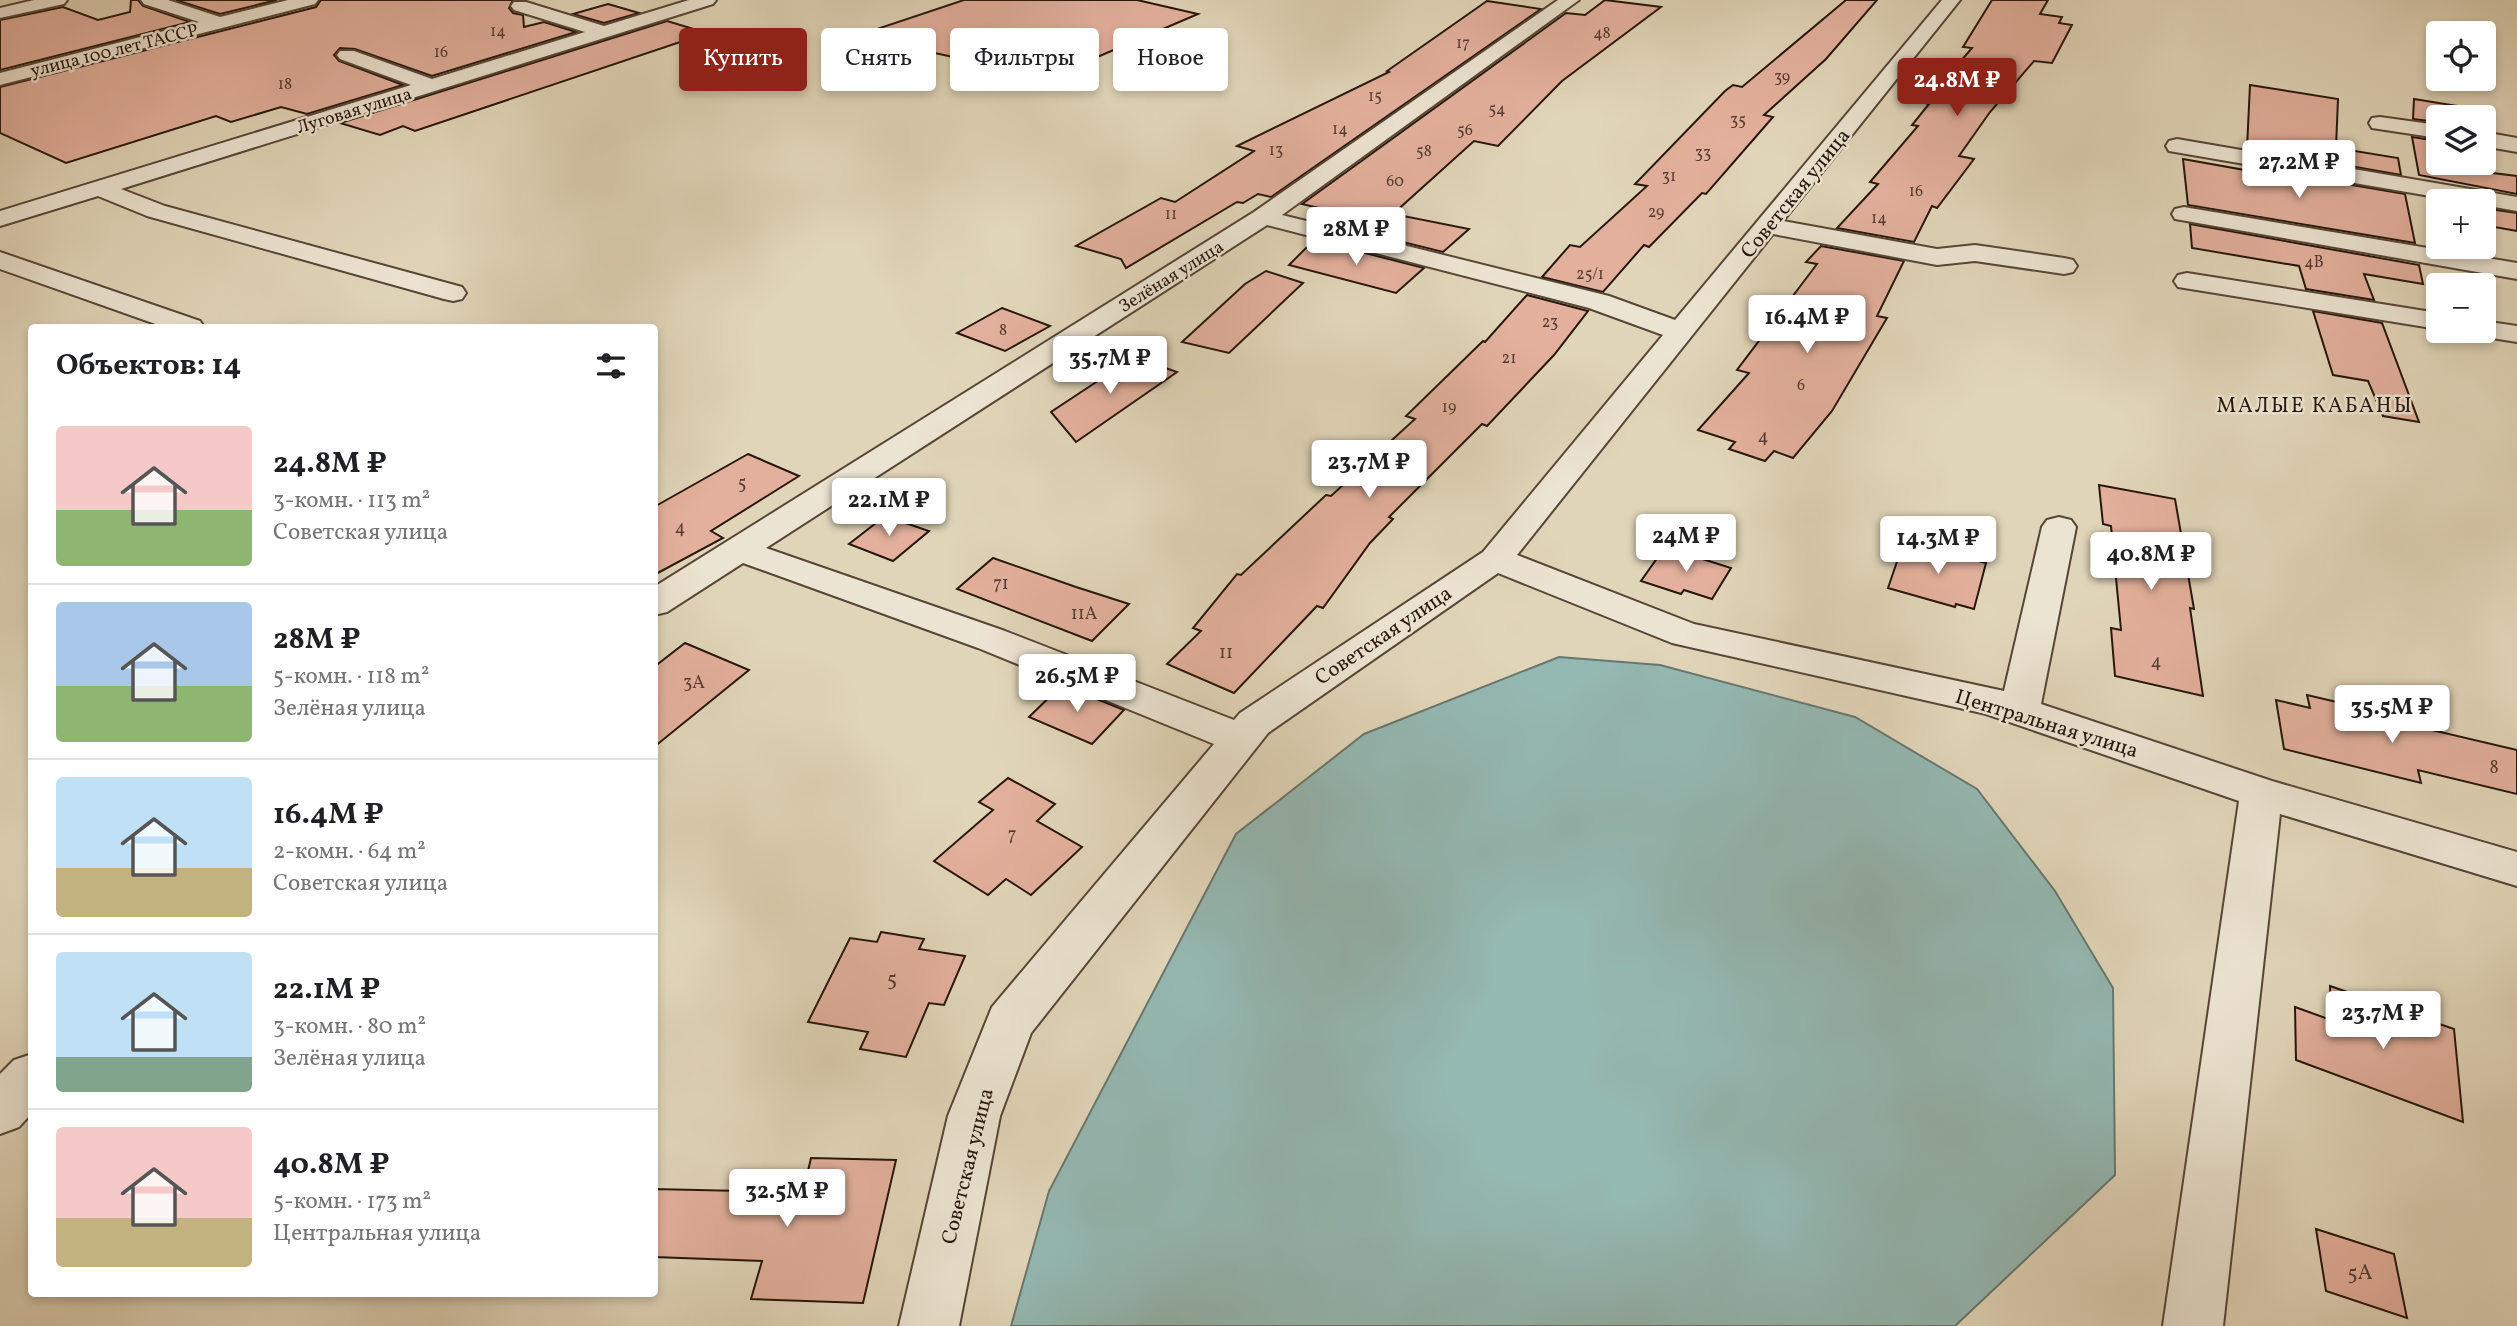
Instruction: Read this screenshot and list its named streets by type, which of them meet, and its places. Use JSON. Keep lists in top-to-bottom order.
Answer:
{
  "streets": {
    "street": [
      "улица 100 лет ТАССР",
      "Луговая улица",
      "Советская улица",
      "Зелёная улица",
      "Центральная улица"
    ]
  },
  "crossings": [
    ["Советская улица", "Центральная улица"]
  ],
  "districts": ["МАЛЫЕ КАБАНЫ"],
  "house_numbers": [
    "14",
    "48",
    "17",
    "16",
    "39",
    "18",
    "15",
    "54",
    "35",
    "14",
    "56",
    "13",
    "58",
    "33",
    "31",
    "60",
    "16",
    "29",
    "11",
    "14",
    "4В",
    "25/1",
    "23",
    "8",
    "21",
    "6",
    "19",
    "4",
    "5",
    "4",
    "71",
    "11А",
    "11",
    "4",
    "3А",
    "8",
    "7",
    "5",
    "5А"
  ],
  "page": {
    "map_buttons": ["+", "−"],
    "chip": [
      "Купить",
      "Снять",
      "Фильтры",
      "Новое"
    ],
    "price": [
      "24.8M ₽",
      "27.2M ₽",
      "28M ₽",
      "16.4M ₽",
      "35.7M ₽",
      "23.7M ₽",
      "22.1M ₽",
      "24M ₽",
      "14.3M ₽",
      "40.8M ₽",
      "26.5M ₽",
      "35.5M ₽",
      "23.7M ₽",
      "32.5M ₽"
    ],
    "heading": "Объектов: 14",
    "list": [
      {
        "name": "24.8M ₽",
        "note": "3-комн. · 113 m² · Советская улица"
      },
      {
        "name": "28M ₽",
        "note": "5-комн. · 118 m² · Зелёная улица"
      },
      {
        "name": "16.4M ₽",
        "note": "2-комн. · 64 m² · Советская улица"
      },
      {
        "name": "22.1M ₽",
        "note": "3-комн. · 80 m² · Зелёная улица"
      },
      {
        "name": "40.8M ₽",
        "note": "5-комн. · 173 m² · Центральная улица"
      }
    ]
  }
}
